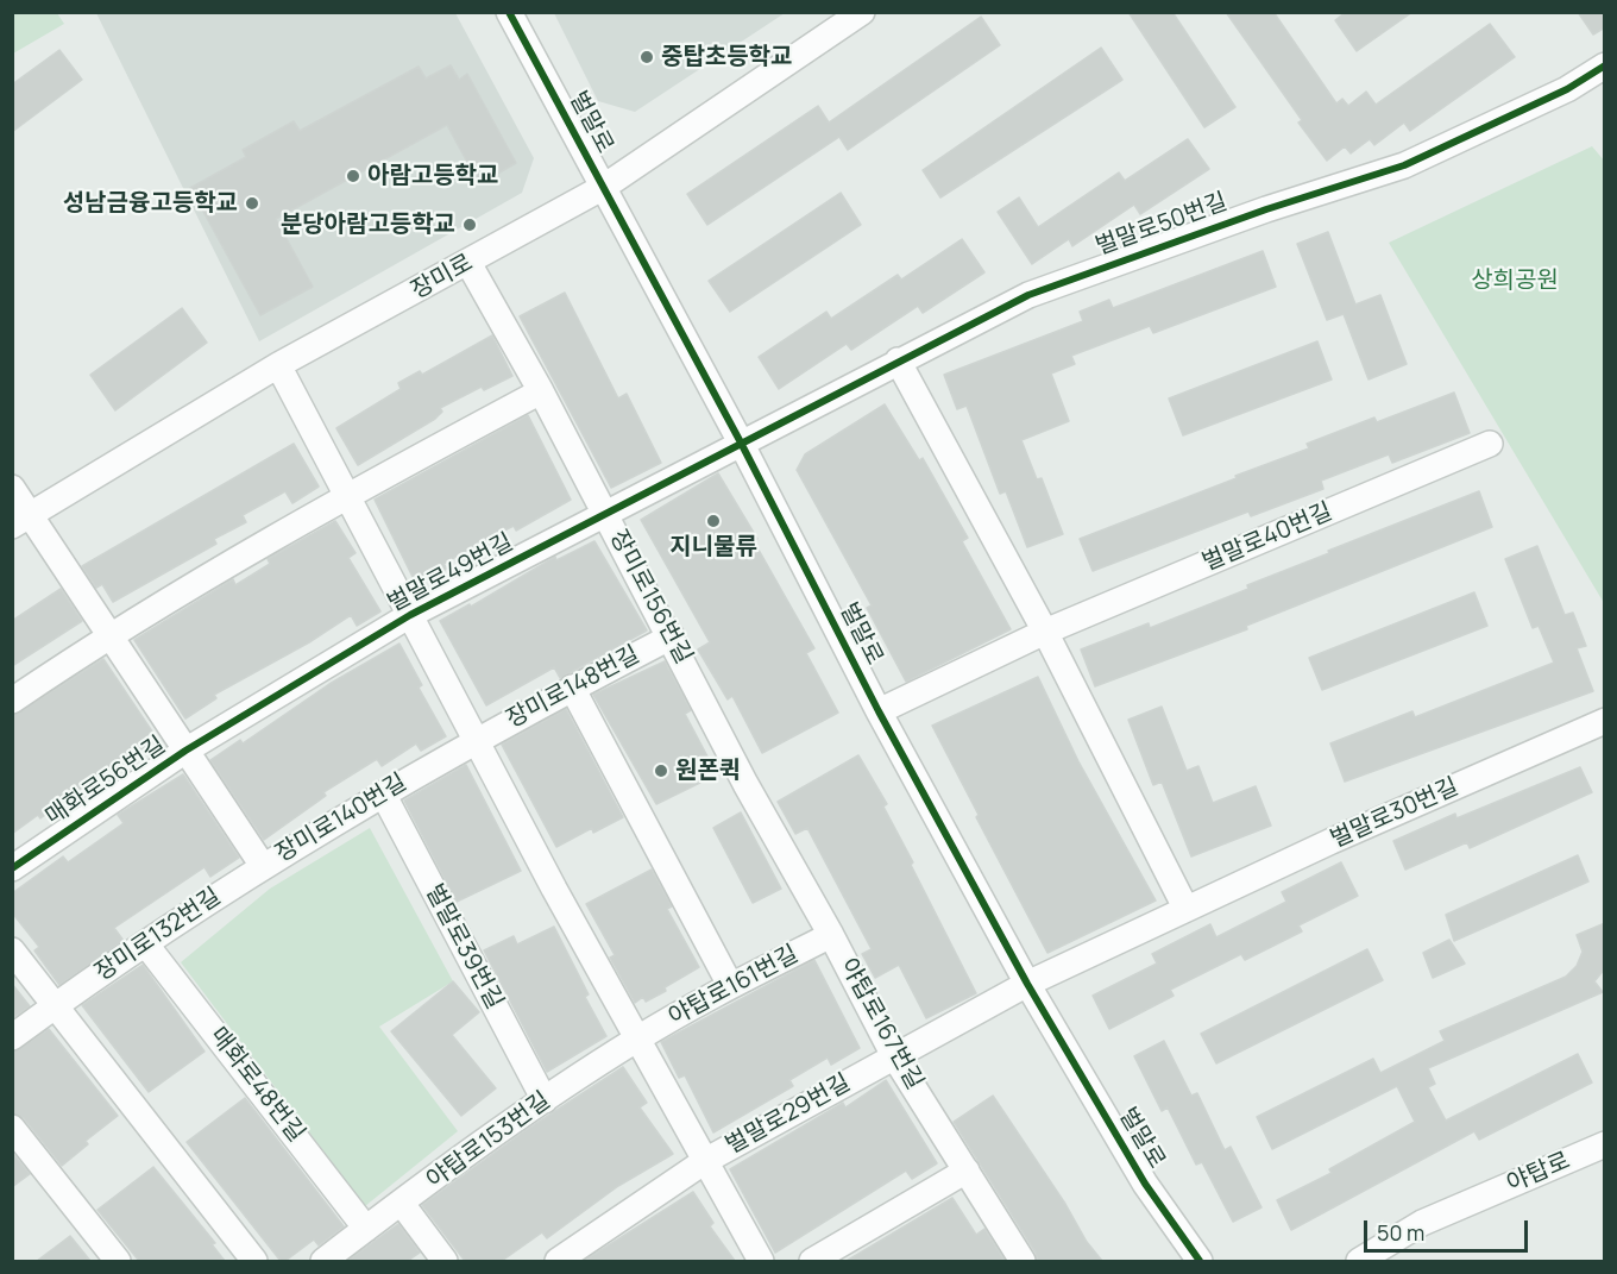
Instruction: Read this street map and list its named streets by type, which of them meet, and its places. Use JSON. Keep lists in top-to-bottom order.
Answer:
{
  "streets": {
    "street": [
      "벌말로",
      "벌말로50번길",
      "장미로",
      "벌말로40번길",
      "벌말로49번길",
      "장미로156번길",
      "장미로148번길",
      "매화로56번길",
      "벌말로30번길",
      "장미로140번길",
      "장미로132번길",
      "벌말로39번길",
      "야탑로161번길",
      "야탑로167번길",
      "매화로48번길",
      "벌말로29번길",
      "야탑로153번길",
      "야탑로"
    ]
  },
  "crossings": [
    ["벌말로", "벌말로50번길"],
    ["벌말로", "장미로"],
    ["벌말로", "벌말로40번길"],
    ["벌말로", "벌말로49번길"],
    ["벌말로", "벌말로30번길"],
    ["벌말로", "벌말로29번길"],
    ["벌말로50번길", "벌말로49번길"],
    ["장미로", "장미로156번길"],
    ["장미로", "장미로140번길"],
    ["벌말로49번길", "장미로156번길"],
    ["벌말로49번길", "매화로56번길"],
    ["벌말로49번길", "장미로140번길"],
    ["장미로156번길", "장미로148번길"],
    ["장미로156번길", "야탑로167번길"],
    ["장미로148번길", "장미로140번길"],
    ["매화로56번길", "장미로140번길"],
    ["벌말로30번길", "벌말로29번길"],
    ["장미로140번길", "장미로132번길"],
    ["장미로140번길", "벌말로39번길"],
    ["장미로132번길", "매화로48번길"],
    ["벌말로39번길", "야탑로153번길"],
    ["야탑로161번길", "야탑로167번길"],
    ["야탑로161번길", "야탑로153번길"],
    ["야탑로167번길", "벌말로29번길"]
  ],
  "parks": ["상희공원"],
  "places": [
    "중탑초등학교",
    "아람고등학교",
    "성남금융고등학교",
    "분당아람고등학교",
    "지니물류",
    "원폰퀵"
  ],
  "scale_bar": "50 m"
}
